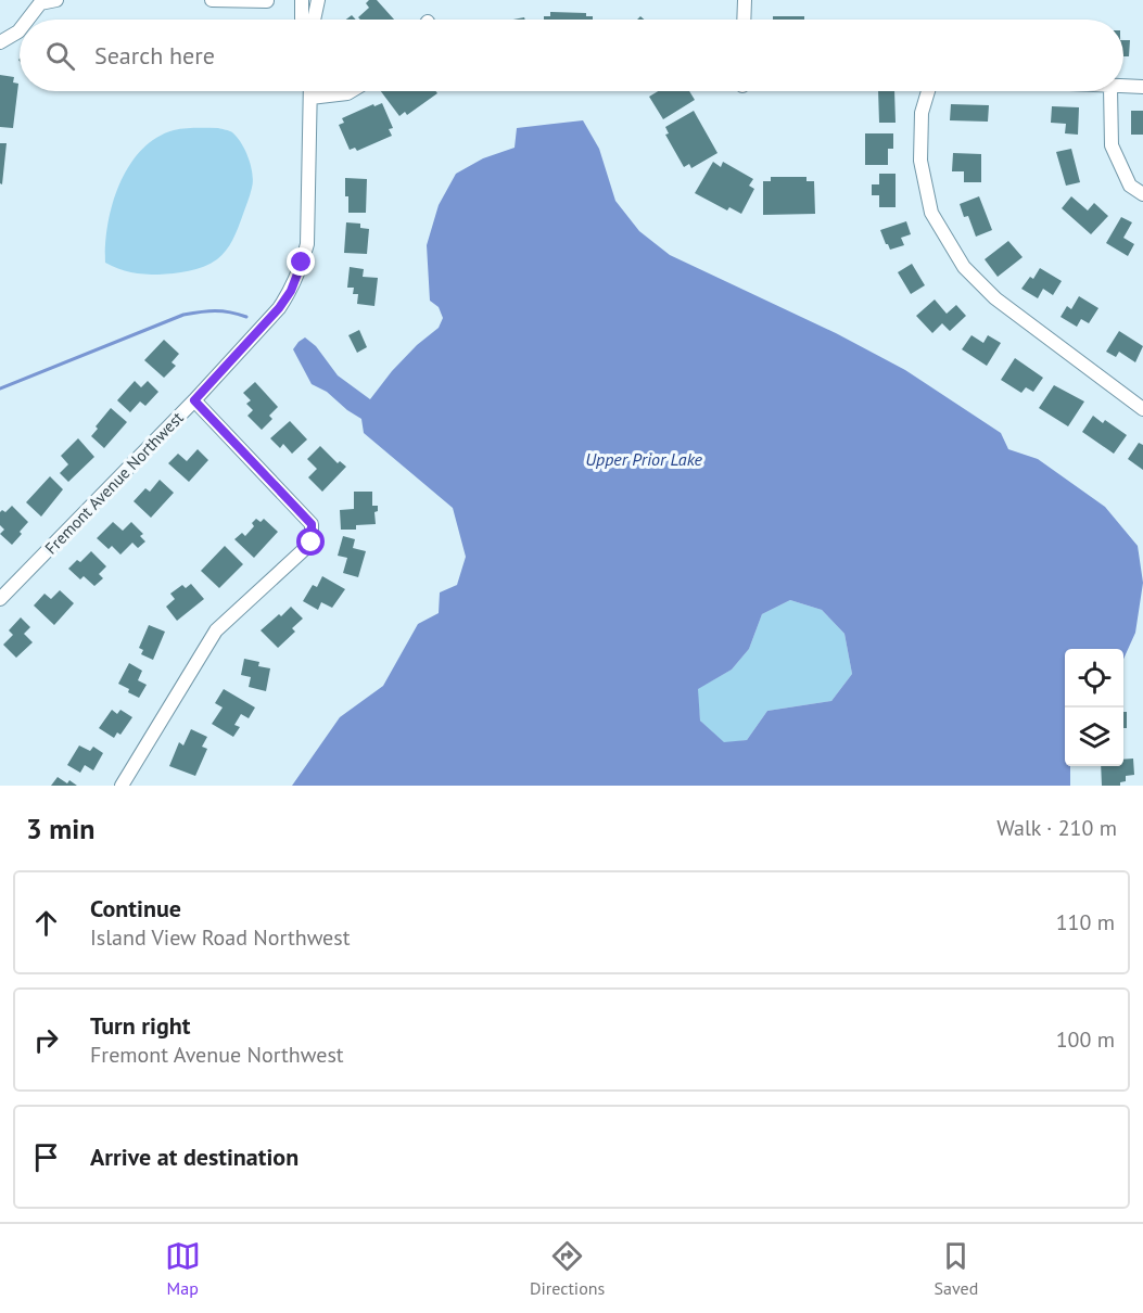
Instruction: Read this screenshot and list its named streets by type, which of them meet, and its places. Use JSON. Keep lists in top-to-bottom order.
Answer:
{
  "streets": {
    "street": ["Fremont Avenue Northwest"]
  },
  "water": ["Upper Prior Lake"],
  "page": {
    "search": "Search here",
    "heading": ["3 min", "Walk · 210 m"],
    "list": [
      ["Continue", "Island View Road Northwest", "110 m"],
      ["Turn right", "Fremont Avenue Northwest", "100 m"],
      "Arrive at destination"
    ],
    "nav": ["Map", "Directions", "Saved"]
  }
}
